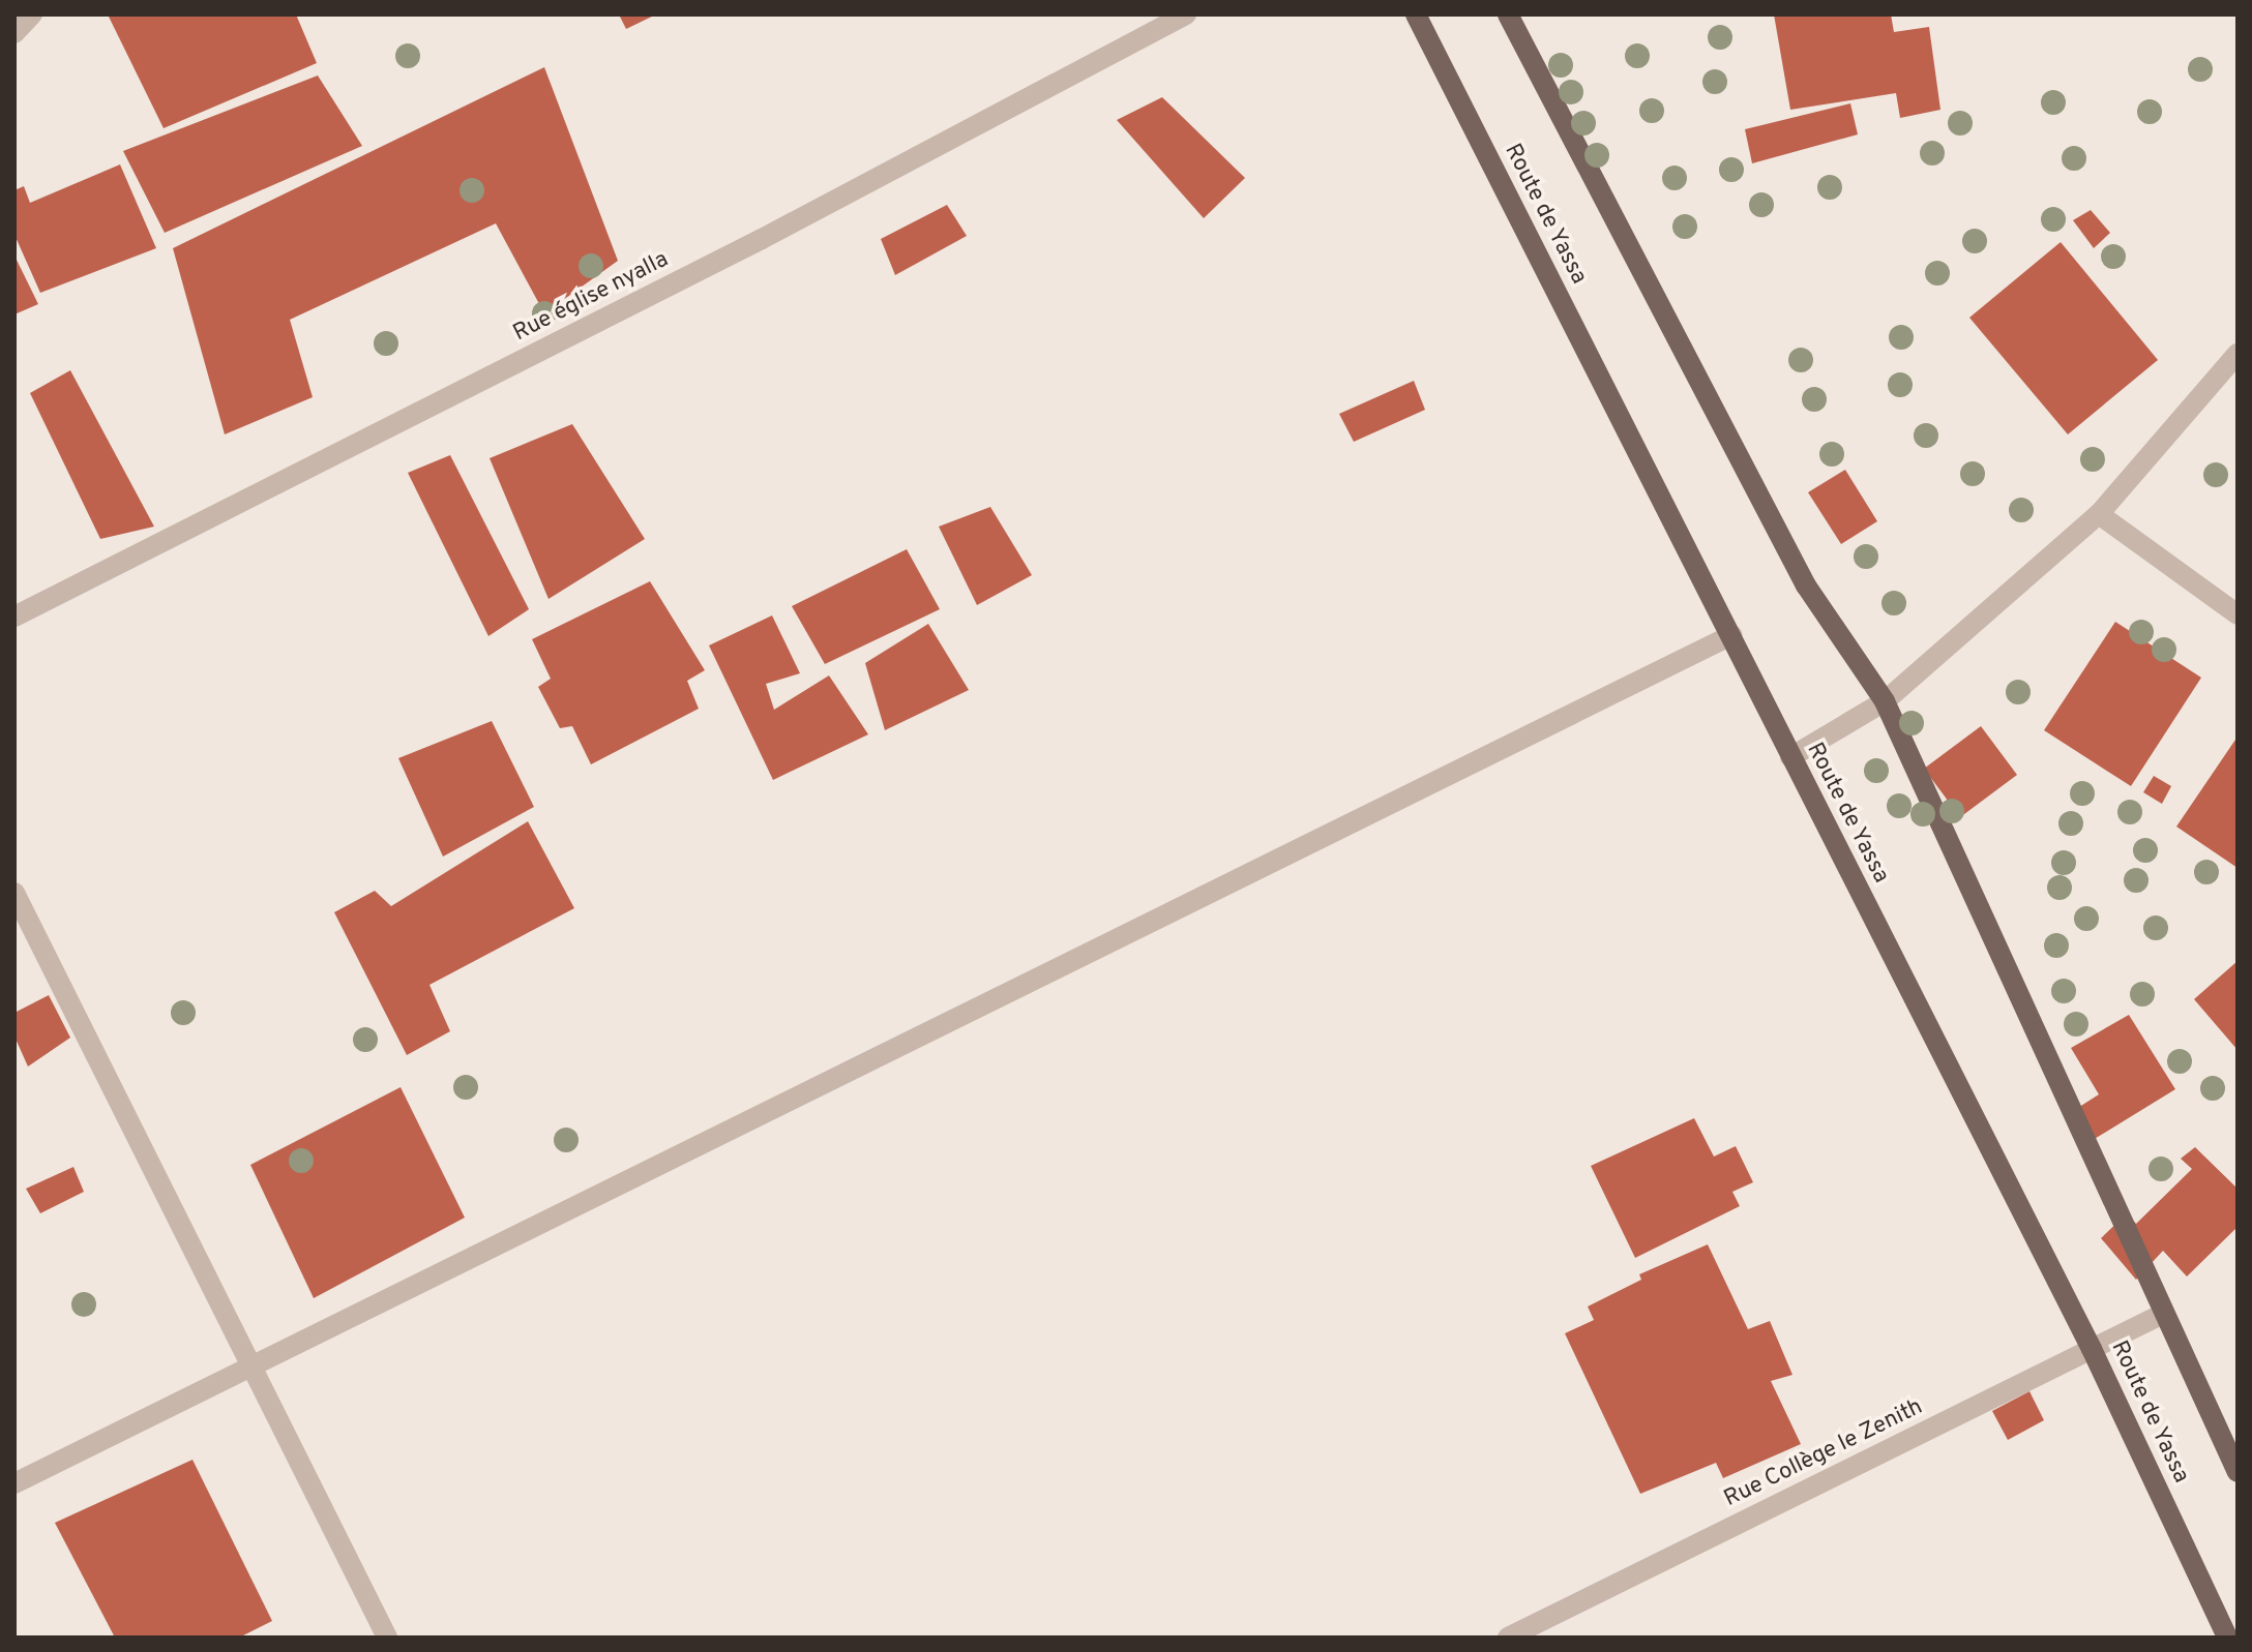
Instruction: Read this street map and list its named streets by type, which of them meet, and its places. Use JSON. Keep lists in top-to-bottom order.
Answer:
{
  "streets": {
    "main road": ["Route de Yassa"],
    "street": ["Rue église nyalla", "Rue Collège le Zenith"]
  },
  "crossings": [
    ["Route de Yassa", "Rue Collège le Zenith"]
  ]
}
